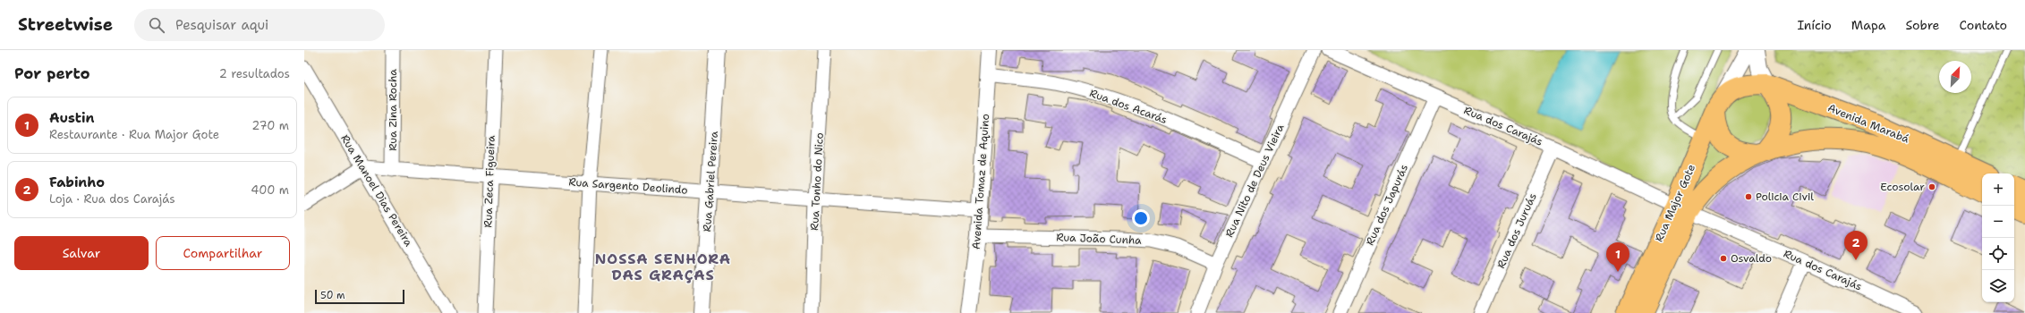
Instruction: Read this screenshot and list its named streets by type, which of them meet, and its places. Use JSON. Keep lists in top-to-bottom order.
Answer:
{
  "streets": {
    "main road": ["Avenida Marabá", "Rua Major Gote"],
    "street": [
      "Rua dos Acarás",
      "Rua Zina Rocha",
      "Rua dos Carajás",
      "Rua Nito de Deus Vieira",
      "Rua Zeca Figueira",
      "Rua Gabriel Pereira",
      "Rua Tonho do Nico",
      "Avenida Tomaz de Aquino",
      "Rua Sargento Deolindo",
      "Rua Manoel Dias Pereira",
      "Rua dos Japurás",
      "Rua dos Juruás",
      "Rua João Cunha"
    ]
  },
  "crossings": [
    ["Rua dos Acarás", "Rua Nito de Deus Vieira"],
    ["Rua dos Acarás", "Avenida Tomaz de Aquino"],
    ["Rua Zina Rocha", "Rua Sargento Deolindo"],
    ["Avenida Marabá", "Rua Major Gote"],
    ["Rua dos Carajás", "Rua Major Gote"],
    ["Rua dos Carajás", "Rua dos Japurás"],
    ["Rua dos Carajás", "Rua dos Juruás"],
    ["Rua Nito de Deus Vieira", "Rua João Cunha"],
    ["Rua Zeca Figueira", "Rua Sargento Deolindo"],
    ["Rua Gabriel Pereira", "Rua Sargento Deolindo"],
    ["Rua Tonho do Nico", "Rua Sargento Deolindo"],
    ["Avenida Tomaz de Aquino", "Rua Sargento Deolindo"],
    ["Avenida Tomaz de Aquino", "Rua João Cunha"],
    ["Rua Sargento Deolindo", "Rua Manoel Dias Pereira"]
  ],
  "districts": ["NOSSA SENHORA DAS GRAÇAS"],
  "places": ["Ecosolar", "Policia Civil", "Osvaldo"],
  "scale_bar": "50 m",
  "north": "top right",
  "page": {
    "header": "Streetwise",
    "search": "Pesquisar aqui",
    "nav": [
      "Início",
      "Mapa",
      "Sobre",
      "Contato"
    ],
    "heading": ["Por perto", "2 resultados"],
    "list": [
      {
        "mark": "1",
        "name": "Austin",
        "note": "Restaurante · Rua Major Gote",
        "value": "270 m"
      },
      {
        "mark": "2",
        "name": "Fabinho",
        "note": "Loja · Rua dos Carajás",
        "value": "400 m"
      }
    ],
    "map_buttons": ["+", "−"],
    "buttons": ["Salvar", "Compartilhar"],
    "pins": ["2", "1"],
    "scale": "50 m"
  }
}
